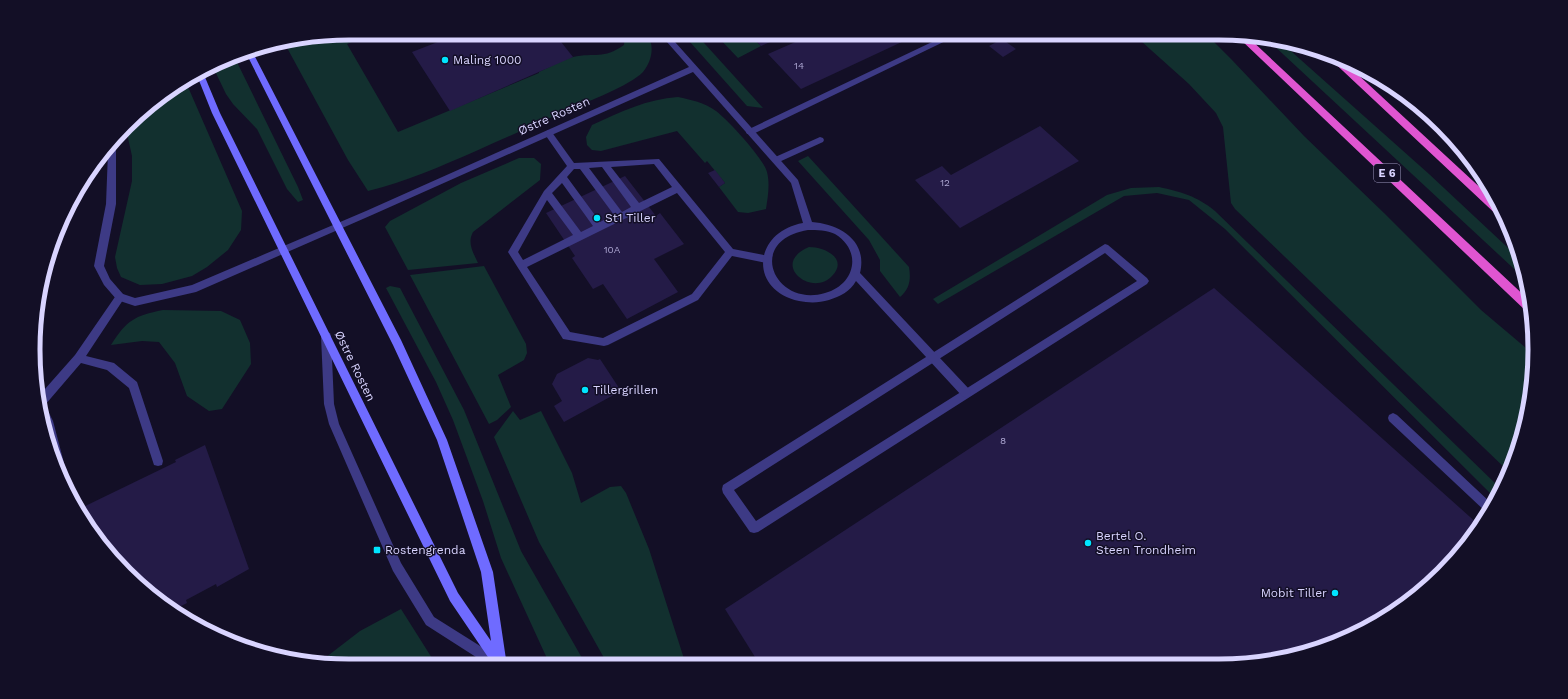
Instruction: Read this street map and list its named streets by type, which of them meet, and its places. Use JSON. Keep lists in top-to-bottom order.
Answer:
{
  "streets": {
    "highway": ["E 6"],
    "main road": ["Østre Rosten"]
  },
  "places": {
    "other": [
      "Maling 1000",
      "St1 Tiller",
      "Tillergrillen",
      "Bertel O. Steen Trondheim",
      "Mobit Tiller"
    ],
    "transit": ["Rostengrenda"]
  },
  "house_numbers": [
    "14",
    "12",
    "10A",
    "8"
  ]
}
